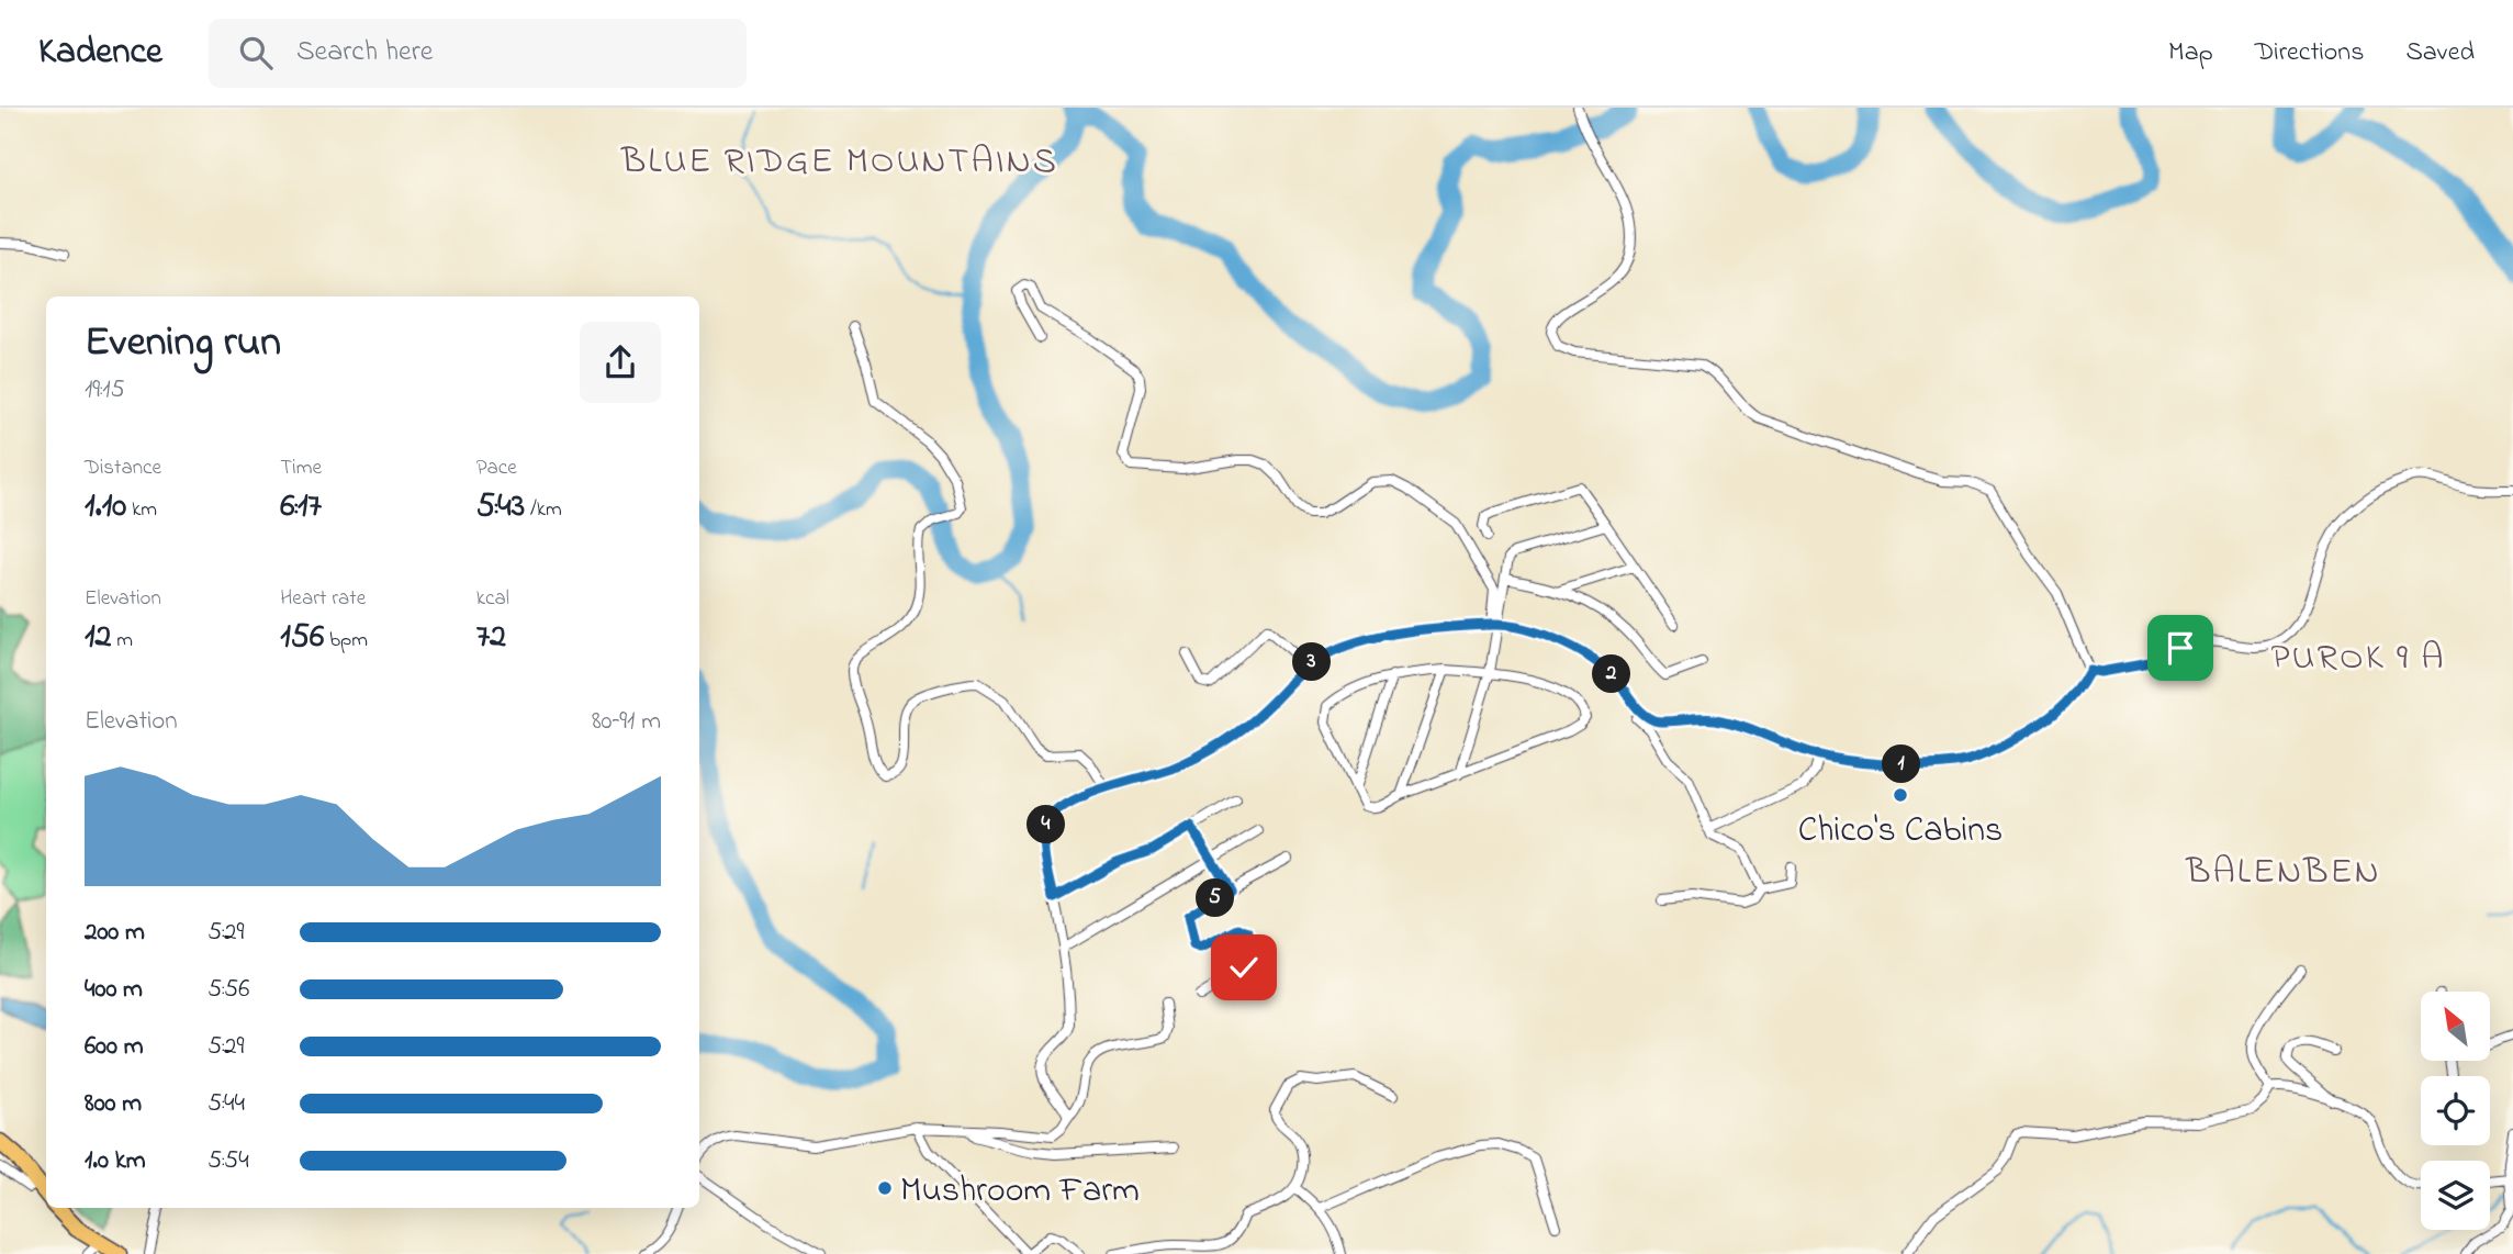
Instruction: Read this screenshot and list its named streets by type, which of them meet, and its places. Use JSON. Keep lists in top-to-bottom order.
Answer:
{
  "districts": ["BLUE RIDGE MOUNTAINS", "PUROK 9 A", "BALENBEN"],
  "places": ["Chico's Cabins", "Mushroom Farm"],
  "north": "top left",
  "page": {
    "header": "Kadence",
    "search": "Search here",
    "nav": ["Map", "Directions", "Saved"],
    "heading": ["Evening run", "19:15"],
    "stats": [
      ["Distance", "1.10 km"],
      ["Time", "6:17"],
      ["Pace", "5:43 /km"],
      ["Elevation", "12 m"],
      ["Heart rate", "156 bpm"],
      ["kcal", "72"]
    ],
    "pins": [
      "3",
      "2",
      "1",
      "4",
      "5"
    ],
    "chart": ["Elevation", "80–91 m"],
    "list": [
      {
        "name": "200 m",
        "note": "5:29"
      },
      {
        "name": "400 m",
        "note": "5:56"
      },
      {
        "name": "600 m",
        "note": "5:29"
      },
      {
        "name": "800 m",
        "note": "5:44"
      },
      {
        "name": "1.0 km",
        "note": "5:54"
      }
    ]
  }
}
